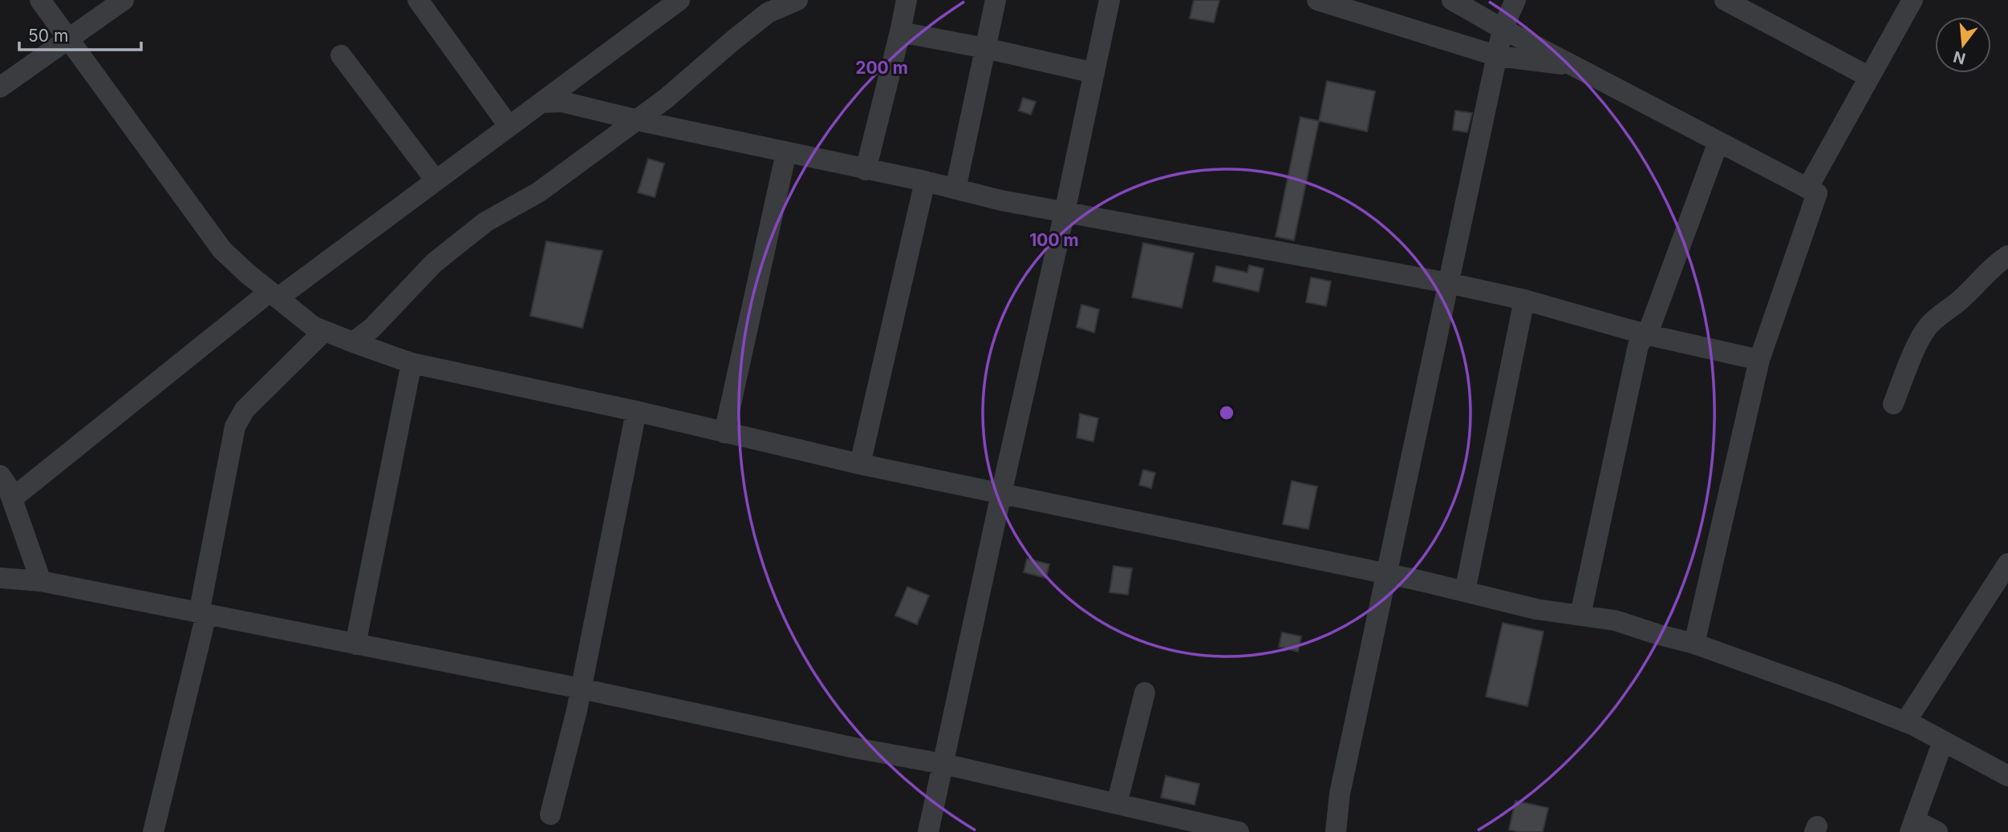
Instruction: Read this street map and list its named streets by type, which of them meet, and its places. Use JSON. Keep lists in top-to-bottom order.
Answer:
{
  "scale_bar": "50 m",
  "north": "bottom",
  "rings": ["200 m", "100 m"]
}
